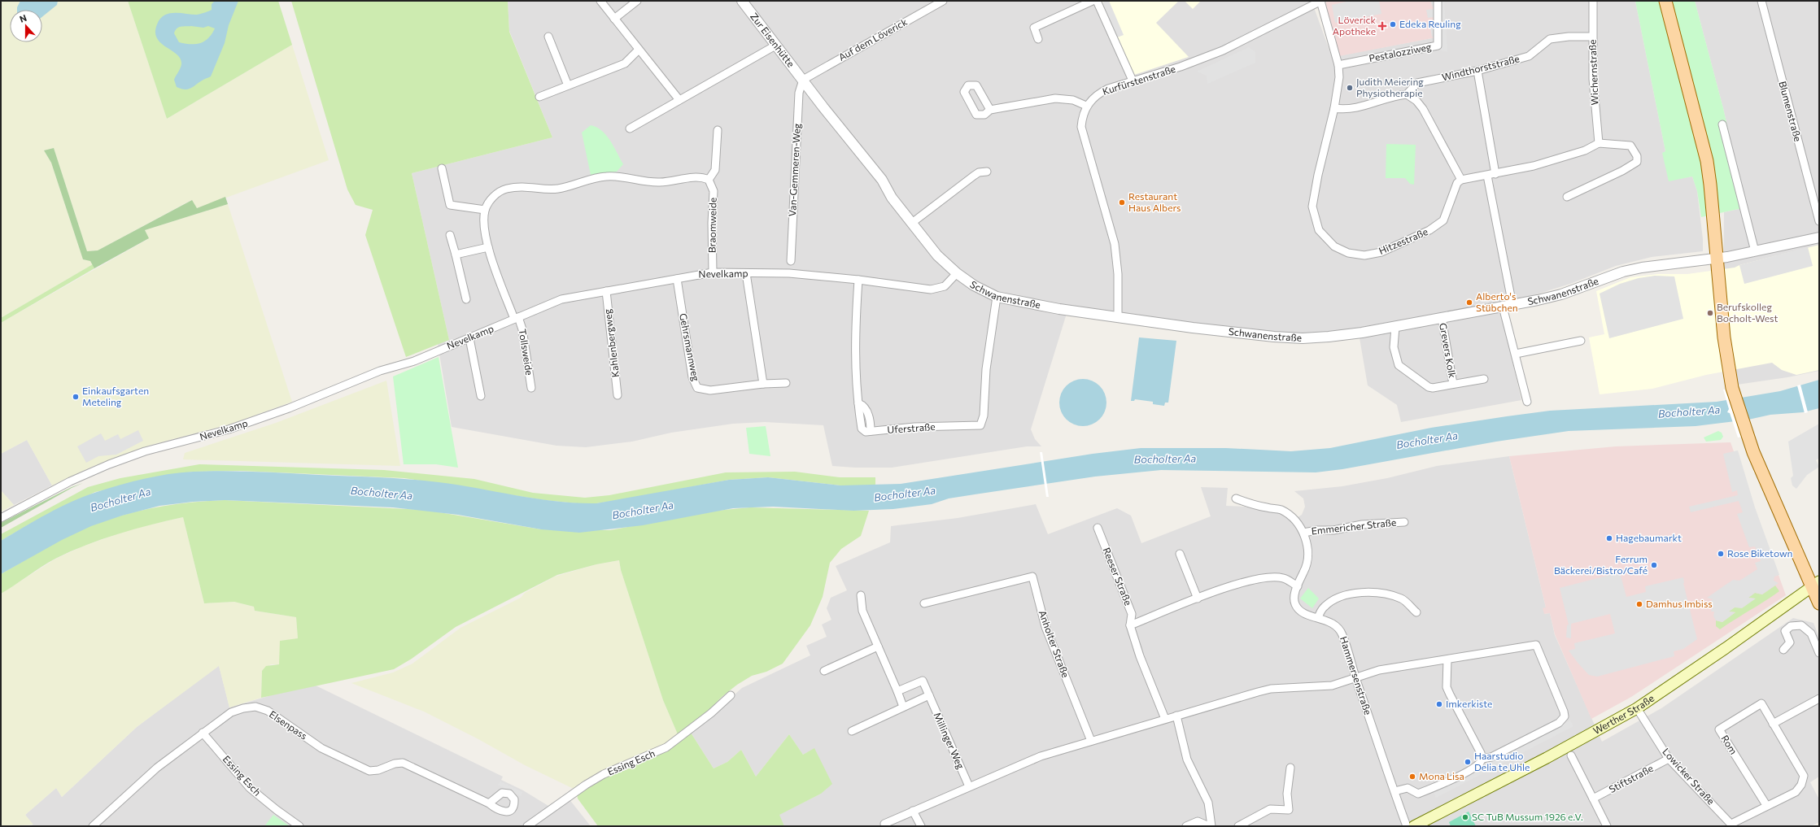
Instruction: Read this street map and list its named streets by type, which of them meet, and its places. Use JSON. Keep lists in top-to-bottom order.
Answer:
{
  "streets": {
    "main road": ["Werther Straße"],
    "street": [
      "Auf dem Löverick",
      "Zur Eisenhütte",
      "Pestalozziweg",
      "Windthorststraße",
      "Wichernstraße",
      "Kurfürstenstraße",
      "Blumenstraße",
      "Van-Gemmeren-Weg",
      "Braomweide",
      "Hitzestraße",
      "Nevelkamp",
      "Schwanenstraße",
      "Kahlenbergweg",
      "Gehrsmannweg",
      "Grevers Kolk",
      "Tollsweide",
      "Uferstraße",
      "Emmericher Straße",
      "Reeser Straße",
      "Anholter Straße",
      "Hammersenstraße",
      "Elsenpass",
      "Millinger Weg",
      "Rom",
      "Essing Esch",
      "Lowicker Straße",
      "Stiftstraße"
    ]
  },
  "crossings": [
    ["Auf dem Löverick", "Zur Eisenhütte"],
    ["Auf dem Löverick", "Van-Gemmeren-Weg"],
    ["Auf dem Löverick", "Schwanenstraße"],
    ["Zur Eisenhütte", "Van-Gemmeren-Weg"],
    ["Zur Eisenhütte", "Schwanenstraße"],
    ["Pestalozziweg", "Hitzestraße"],
    ["Windthorststraße", "Wichernstraße"],
    ["Kurfürstenstraße", "Hitzestraße"],
    ["Kurfürstenstraße", "Schwanenstraße"],
    ["Van-Gemmeren-Weg", "Schwanenstraße"],
    ["Braomweide", "Nevelkamp"],
    ["Nevelkamp", "Schwanenstraße"],
    ["Nevelkamp", "Kahlenbergweg"],
    ["Nevelkamp", "Gehrsmannweg"],
    ["Nevelkamp", "Tollsweide"],
    ["Nevelkamp", "Uferstraße"],
    ["Schwanenstraße", "Grevers Kolk"],
    ["Schwanenstraße", "Uferstraße"],
    ["Emmericher Straße", "Hammersenstraße"],
    ["Werther Straße", "Lowicker Straße"],
    ["Elsenpass", "Essing Esch"],
    ["Rom", "Lowicker Straße"],
    ["Lowicker Straße", "Stiftstraße"]
  ],
  "water": ["Bocholter Aa"],
  "places": {
    "other": [
      "Edeka Reuling",
      "Judith Meiering Physiotherapie",
      "Restaurant Haus Albers",
      "Alberto's Stübchen",
      "Berufskolleg Bocholt-West",
      "Einkaufsgarten Meteling",
      "Hagebaumarkt",
      "Rose Biketown",
      "Ferrum Bäckerei/Bistro/Café",
      "Damhus Imbiss",
      "Imkerkiste",
      "Haarstudio Delia te Uhle",
      "Mona Lisa",
      "SC TuB Mussum 1926 e.V."
    ],
    "health": ["Löverick Apotheke"]
  },
  "north": "top"
}
